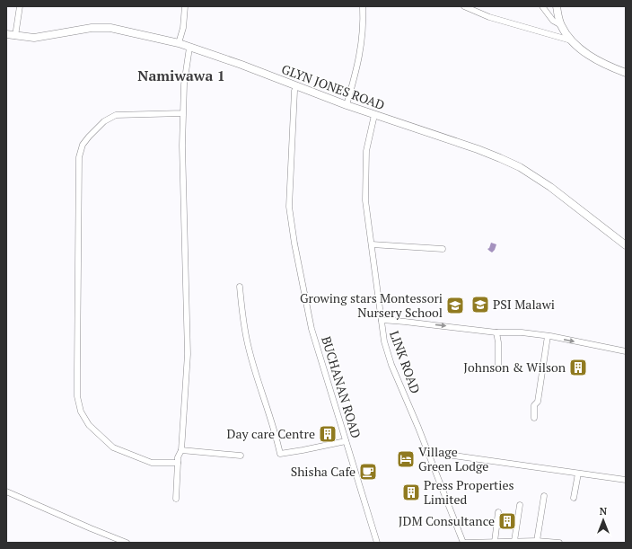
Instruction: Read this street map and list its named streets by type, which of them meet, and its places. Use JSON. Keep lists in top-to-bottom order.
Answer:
{
  "streets": {
    "street": ["GLYN JONES ROAD", "LINK ROAD", "BUCHANAN ROAD"]
  },
  "crossings": [
    ["GLYN JONES ROAD", "LINK ROAD"],
    ["GLYN JONES ROAD", "BUCHANAN ROAD"]
  ],
  "districts": ["Namiwawa 1"],
  "places": {
    "school or university": ["PSI Malawi", "Growing stars Montessori Nursery School"],
    "building": [
      "Johnson & Wilson",
      "Day care Centre",
      "Press Properties Limited",
      "JDM Consultance"
    ],
    "hotel": ["Village Green Lodge"],
    "cafe": ["Shisha Cafe"]
  },
  "north": "top"
}
